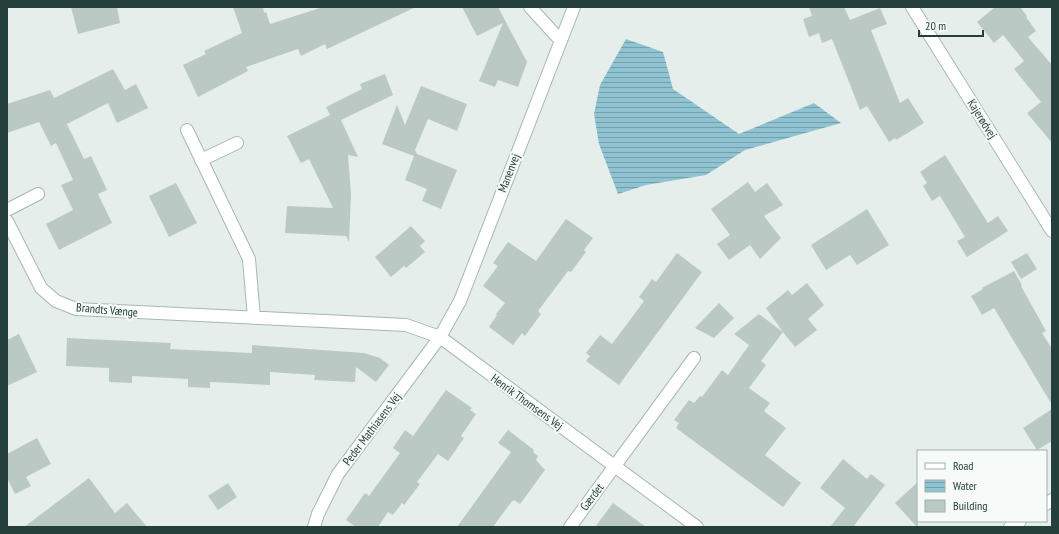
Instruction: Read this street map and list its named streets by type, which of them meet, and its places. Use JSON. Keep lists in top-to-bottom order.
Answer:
{
  "streets": {
    "street": [
      "Kajerødvej",
      "Manenvej",
      "Brandts Vænge",
      "Henrik Thomsens Vej",
      "Peder Mathiasens Vej",
      "Gærdet"
    ]
  },
  "crossings": [
    ["Manenvej", "Brandts Vænge"],
    ["Manenvej", "Henrik Thomsens Vej"],
    ["Manenvej", "Peder Mathiasens Vej"],
    ["Brandts Vænge", "Henrik Thomsens Vej"],
    ["Brandts Vænge", "Peder Mathiasens Vej"],
    ["Henrik Thomsens Vej", "Peder Mathiasens Vej"],
    ["Henrik Thomsens Vej", "Gærdet"]
  ],
  "legend": ["Road", "Water", "Building"],
  "scale_bar": "20 m"
}
